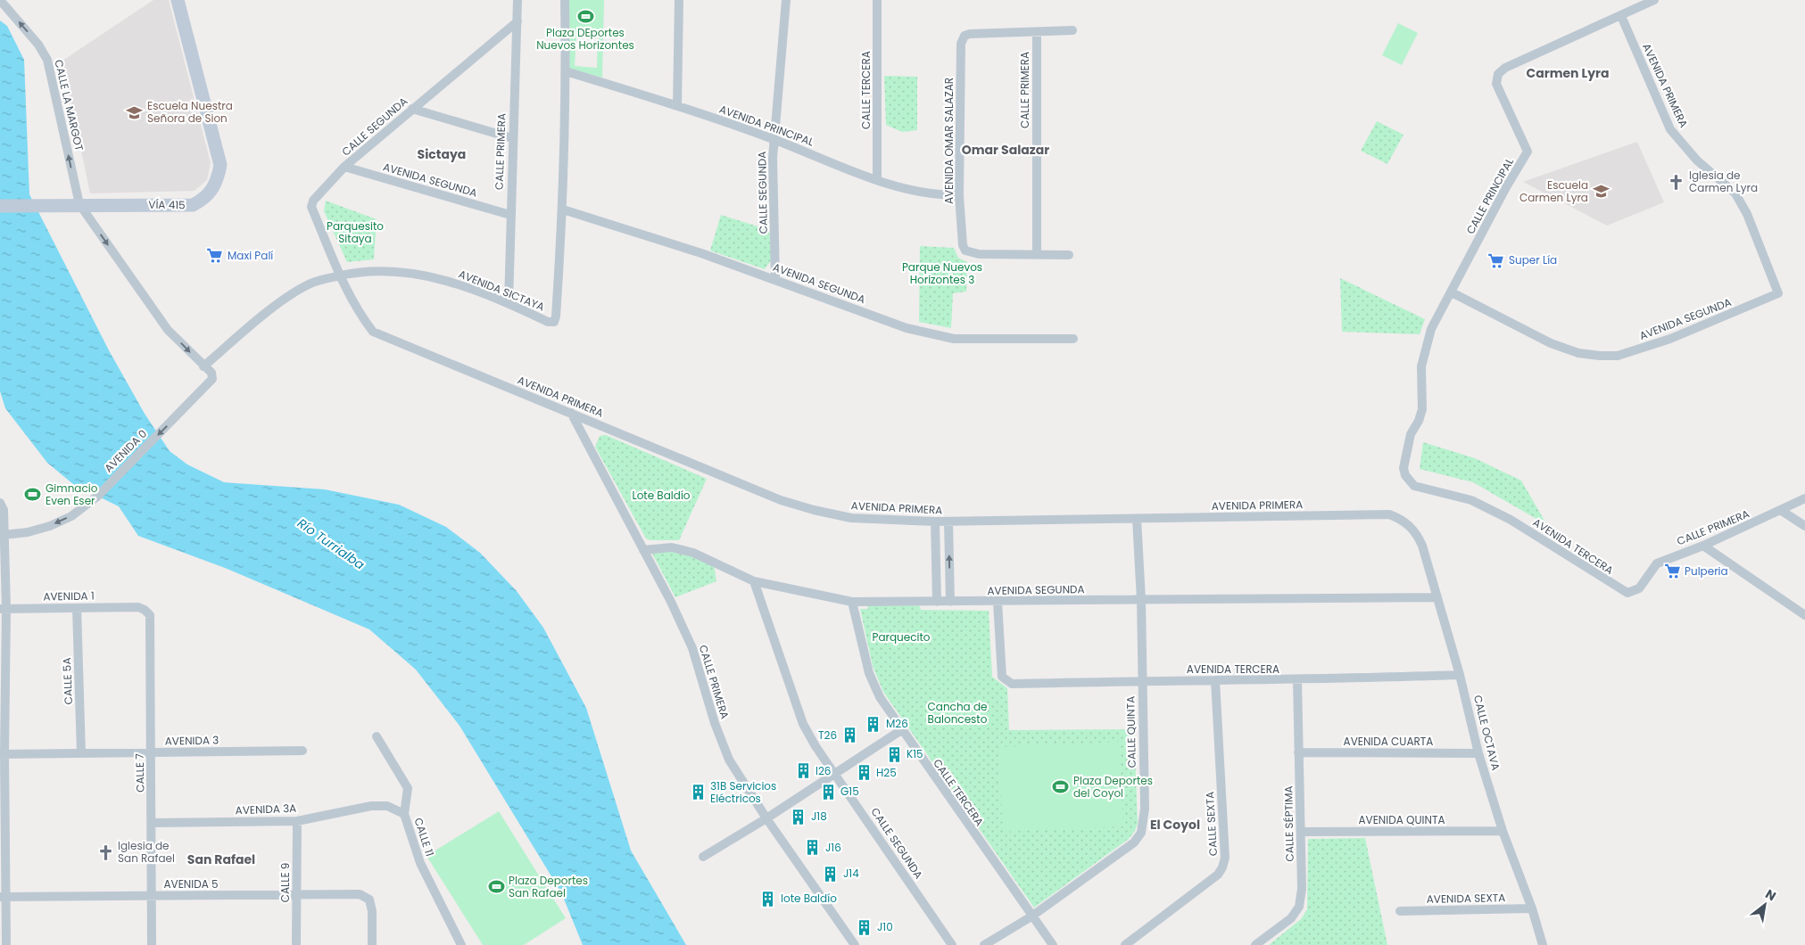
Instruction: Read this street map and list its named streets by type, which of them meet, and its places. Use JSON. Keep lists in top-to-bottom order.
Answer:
{
  "streets": {
    "street": [
      "AVENIDA PRIMERA",
      "CALLE TERCERA",
      "CALLE PRIMERA",
      "CALLE LA MARGOT",
      "AVENIDA PRINCIPAL",
      "CALLE SEGUNDA",
      "AVENIDA OMAR SALAZAR",
      "AVENIDA SEGUNDA",
      "CALLE PRINCIPAL",
      "VÍA 415",
      "AVENIDA SICTAYA",
      "AVENIDA 0",
      "AVENIDA TERCERA",
      "AVENIDA 1",
      "CALLE 5A",
      "CALLE QUINTA",
      "CALLE OCTAVA",
      "AVENIDA 3",
      "AVENIDA CUARTA",
      "CALLE 7",
      "AVENIDA 3A",
      "AVENIDA QUINTA",
      "CALLE SEXTA",
      "CALLE SÉPTIMA",
      "CALLE 11",
      "CALLE 9",
      "AVENIDA 5",
      "AVENIDA SEXTA"
    ]
  },
  "crossings": [
    ["AVENIDA PRIMERA", "CALLE PRIMERA"],
    ["AVENIDA PRIMERA", "CALLE SEGUNDA"],
    ["AVENIDA PRIMERA", "AVENIDA SEGUNDA"],
    ["AVENIDA PRIMERA", "CALLE PRINCIPAL"],
    ["AVENIDA PRIMERA", "AVENIDA SICTAYA"],
    ["AVENIDA PRIMERA", "CALLE QUINTA"],
    ["AVENIDA PRIMERA", "CALLE OCTAVA"],
    ["CALLE TERCERA", "AVENIDA PRINCIPAL"],
    ["CALLE TERCERA", "AVENIDA SEGUNDA"],
    ["CALLE TERCERA", "CALLE QUINTA"],
    ["CALLE PRIMERA", "CALLE SEGUNDA"],
    ["CALLE PRIMERA", "AVENIDA OMAR SALAZAR"],
    ["CALLE PRIMERA", "AVENIDA SEGUNDA"],
    ["CALLE PRIMERA", "AVENIDA SICTAYA"],
    ["CALLE PRIMERA", "AVENIDA TERCERA"],
    ["CALLE LA MARGOT", "VÍA 415"],
    ["AVENIDA PRINCIPAL", "CALLE SEGUNDA"],
    ["AVENIDA PRINCIPAL", "AVENIDA OMAR SALAZAR"],
    ["AVENIDA PRINCIPAL", "AVENIDA SICTAYA"],
    ["CALLE SEGUNDA", "AVENIDA SEGUNDA"],
    ["CALLE SEGUNDA", "AVENIDA SICTAYA"],
    ["AVENIDA SEGUNDA", "CALLE PRINCIPAL"],
    ["AVENIDA SEGUNDA", "AVENIDA SICTAYA"],
    ["AVENIDA SEGUNDA", "AVENIDA TERCERA"],
    ["AVENIDA SEGUNDA", "CALLE QUINTA"],
    ["AVENIDA SEGUNDA", "CALLE OCTAVA"],
    ["CALLE PRINCIPAL", "AVENIDA TERCERA"],
    ["AVENIDA SICTAYA", "AVENIDA 0"],
    ["AVENIDA TERCERA", "CALLE QUINTA"],
    ["AVENIDA TERCERA", "CALLE OCTAVA"],
    ["AVENIDA TERCERA", "CALLE SEXTA"],
    ["AVENIDA TERCERA", "CALLE SÉPTIMA"],
    ["AVENIDA 1", "CALLE 5A"],
    ["AVENIDA 1", "CALLE 7"],
    ["CALLE 5A", "AVENIDA 3"],
    ["CALLE OCTAVA", "AVENIDA CUARTA"],
    ["CALLE OCTAVA", "AVENIDA QUINTA"],
    ["CALLE OCTAVA", "AVENIDA SEXTA"],
    ["AVENIDA 3", "CALLE 7"],
    ["AVENIDA CUARTA", "CALLE SÉPTIMA"],
    ["CALLE 7", "AVENIDA 3A"],
    ["CALLE 7", "AVENIDA 5"],
    ["AVENIDA 3A", "CALLE 11"],
    ["AVENIDA 3A", "CALLE 9"],
    ["AVENIDA QUINTA", "CALLE SÉPTIMA"],
    ["CALLE 9", "AVENIDA 5"]
  ],
  "one_way": ["CALLE LA MARGOT", "AVENIDA 0"],
  "districts": [
    "Carmen Lyra",
    "Omar Salazar",
    "Sictaya",
    "El Coyol",
    "San Rafael"
  ],
  "water": ["Río Turrialba"],
  "parks": [
    "Parquesito Sitaya",
    "Parque Nuevos Horizontes 3",
    "Lote Baldío",
    "Parquecito",
    "Cancha de Baloncesto"
  ],
  "places": {
    "sports": [
      "Plaza DEportes Nuevos Horizontes",
      "Gimnacio Even Eser",
      "Plaza Deportes del Coyol",
      "Plaza Deportes San Rafael"
    ],
    "school or university": ["Escuela Nuestra Señora de Sion", "Escuela Carmen Lyra"],
    "church": ["Iglesia de Carmen Lyra", "Iglesia de San Rafael"],
    "supermarket": ["Maxi Palí", "Super Lía", "Pulperia"],
    "building": [
      "M26",
      "T26",
      "K15",
      "I26",
      "H25",
      "G15",
      "31B Servicios Eléctricos",
      "J18",
      "J16",
      "J14",
      "lote Baldío",
      "J10"
    ]
  },
  "north": "top right"
}
